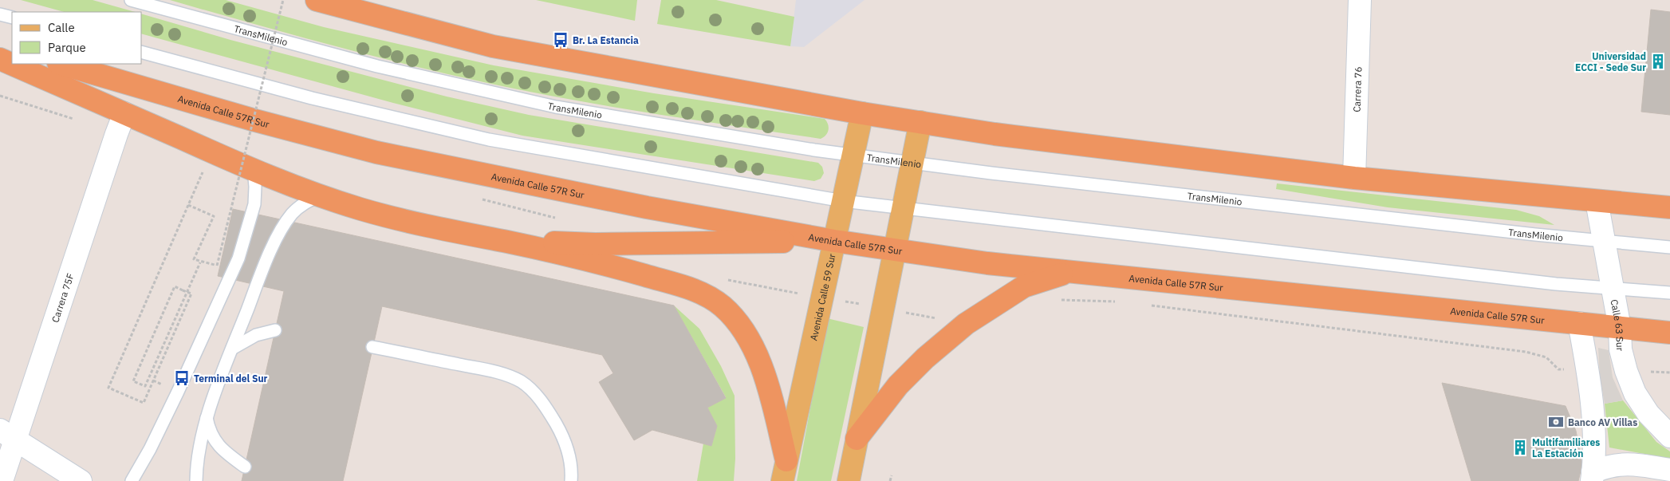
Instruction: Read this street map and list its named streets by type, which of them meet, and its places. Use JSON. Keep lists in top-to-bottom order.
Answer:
{
  "streets": {
    "highway": ["Avenida Calle 57R Sur"],
    "main road": ["Avenida Calle 59 Sur"],
    "street": ["Carrera 76", "Carrera 75F", "Calle 63 Sur"],
    "lane": ["TransMilenio"]
  },
  "crossings": [
    ["TransMilenio", "Avenida Calle 59 Sur"],
    ["TransMilenio", "Calle 63 Sur"],
    ["Avenida Calle 57R Sur", "Avenida Calle 59 Sur"],
    ["Avenida Calle 57R Sur", "Calle 63 Sur"]
  ],
  "places": {
    "bus stop": ["Br. La Estancia", "Terminal del Sur"],
    "building": ["Universidad ECCI - Sede Sur", "Multifamiliares La Estación"],
    "bank": ["Banco AV Villas"]
  },
  "legend": ["Calle", "Parque"]
}
